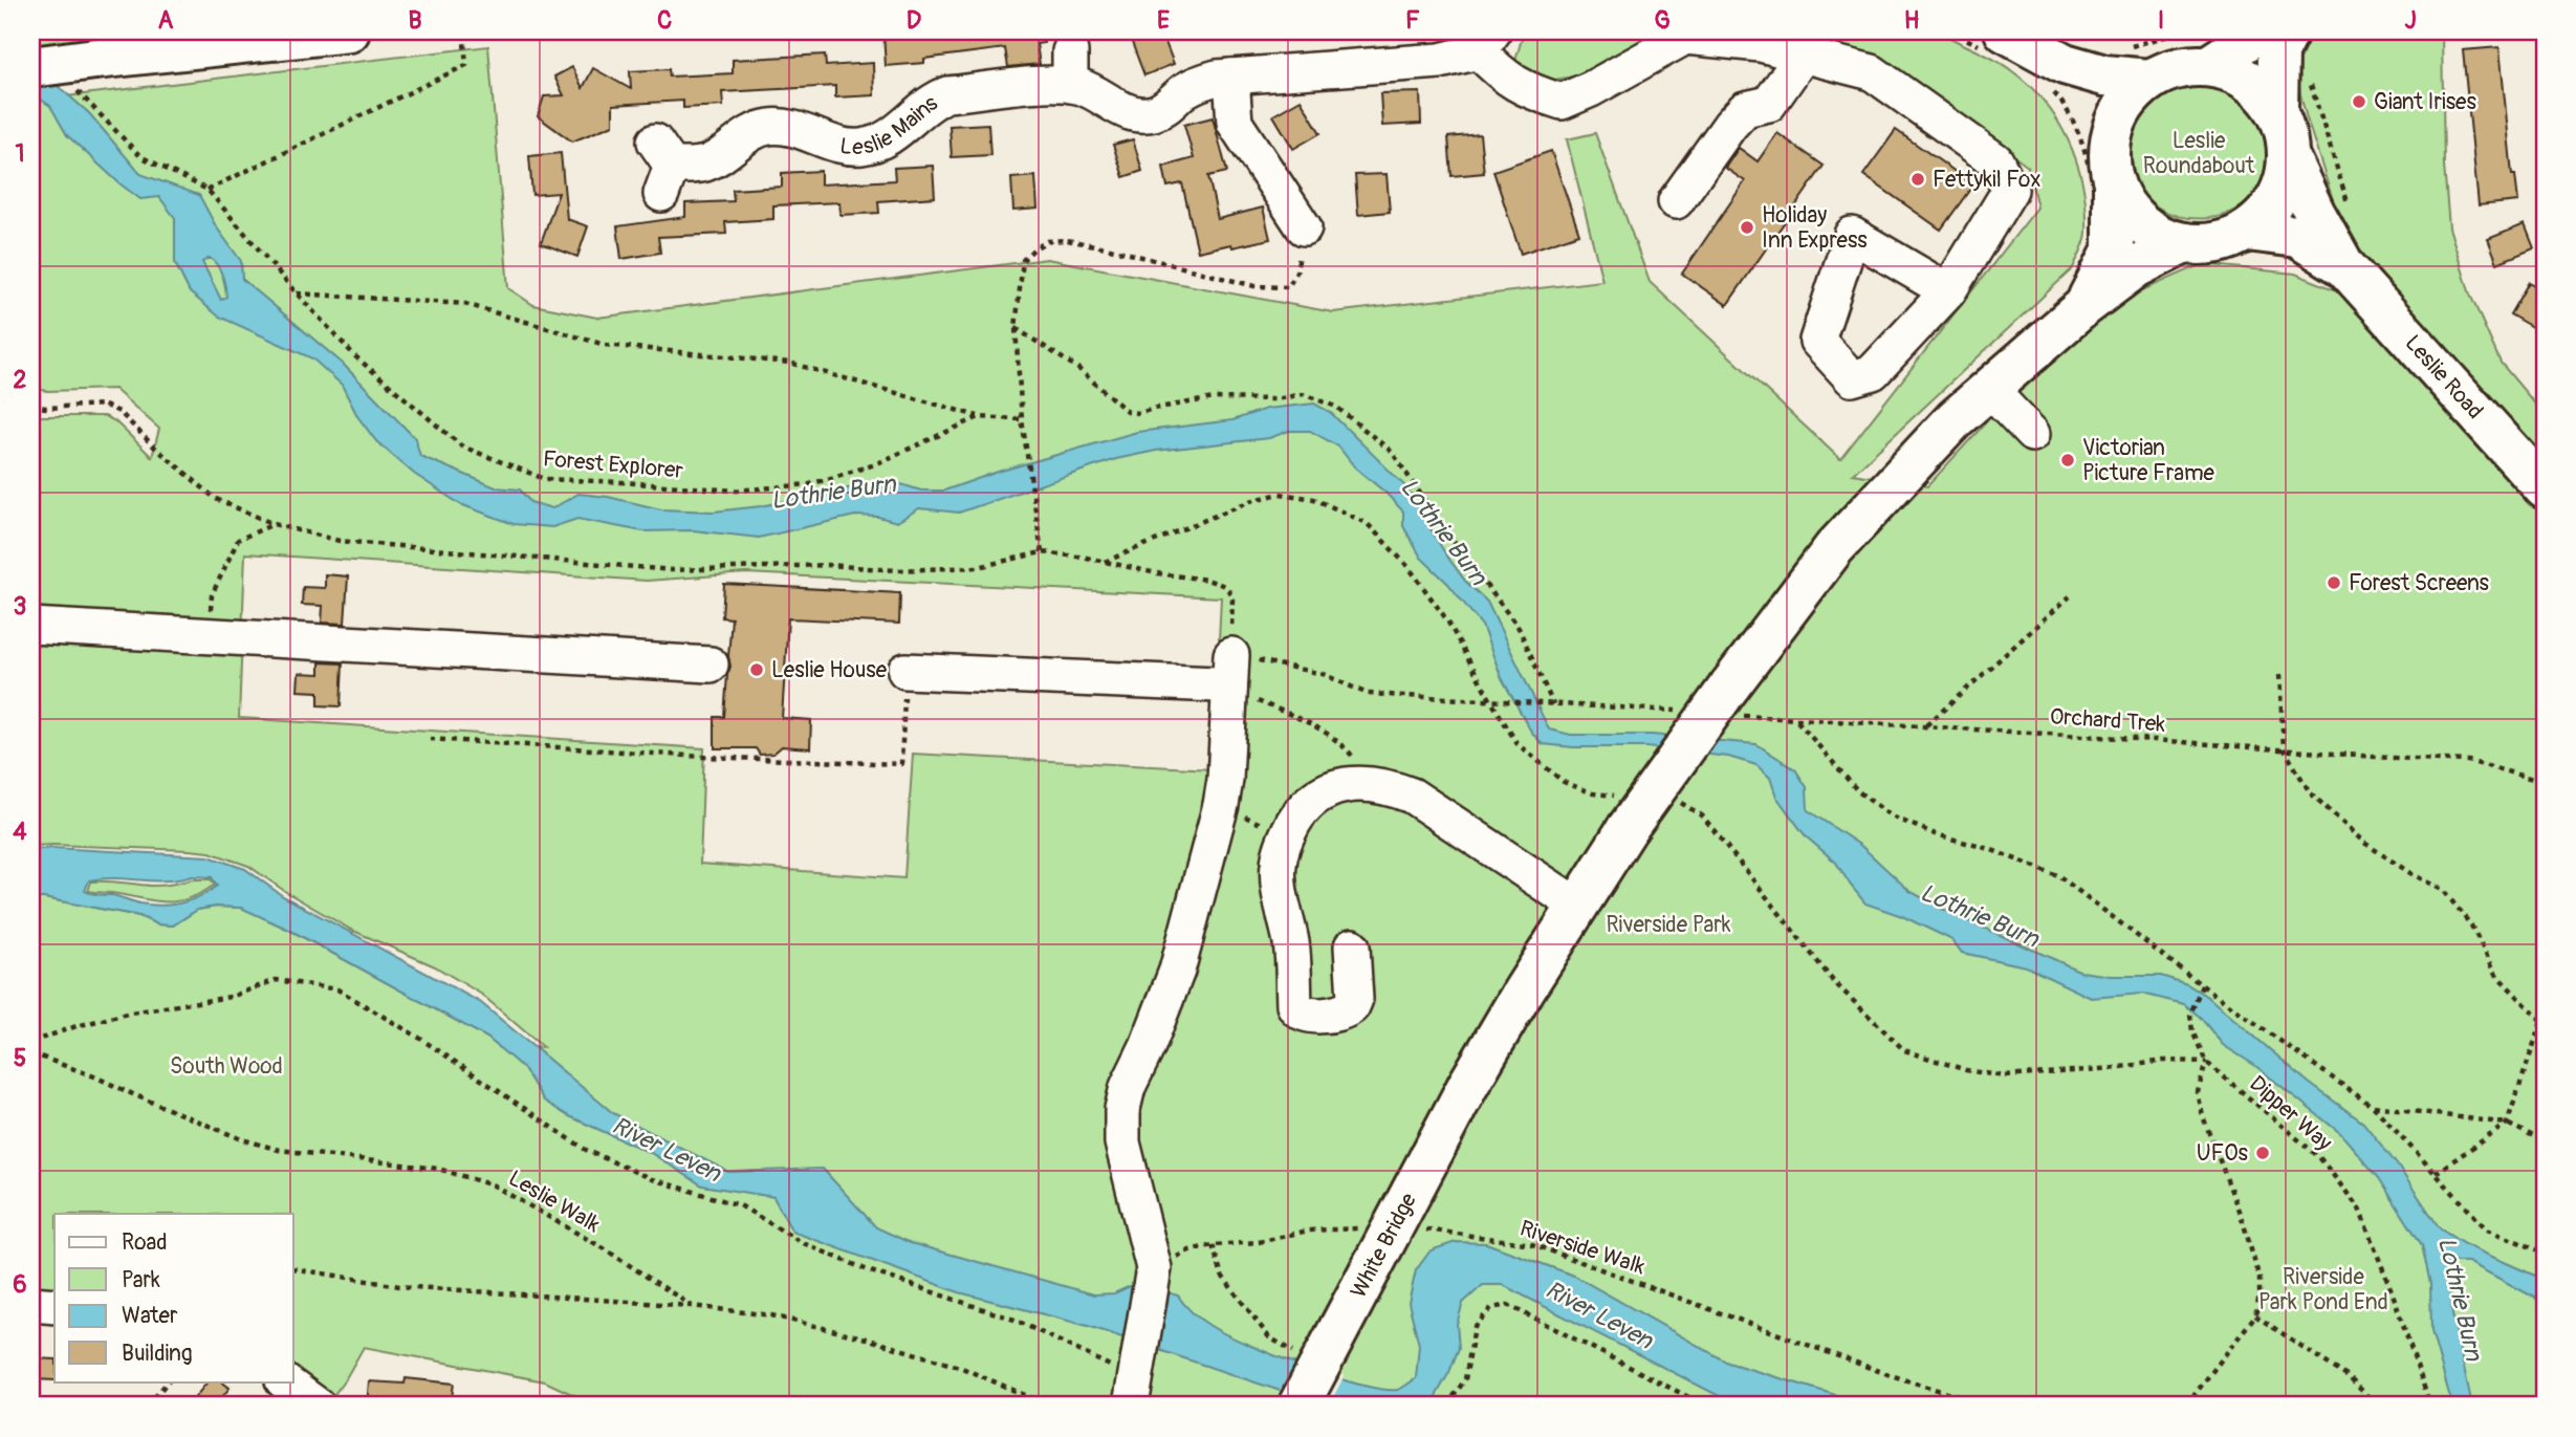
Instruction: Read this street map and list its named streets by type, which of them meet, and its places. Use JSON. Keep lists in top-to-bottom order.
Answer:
{
  "streets": {
    "main road": ["Leslie Road", "White Bridge"],
    "street": ["Leslie Mains"],
    "path": [
      "Forest Explorer",
      "Orchard Trek",
      "Dipper Way",
      "Leslie Walk",
      "Riverside Walk"
    ]
  },
  "crossings": [
    ["Orchard Trek", "White Bridge"]
  ],
  "water": ["Lothrie Burn", "River Leven"],
  "parks": [
    "Leslie Roundabout",
    "Riverside Park",
    "South Wood",
    "Riverside Park Pond End"
  ],
  "places": [
    "Giant Irises",
    "Fettykil Fox",
    "Holiday Inn Express",
    "Victorian Picture Frame",
    "Forest Screens",
    "Leslie House",
    "UFOs"
  ],
  "legend": [
    "Road",
    "Park",
    "Water",
    "Building"
  ],
  "grid": {
    "columns": [
      "A",
      "B",
      "C",
      "D",
      "E",
      "F",
      "G",
      "H",
      "I",
      "J"
    ],
    "rows": [
      "1",
      "2",
      "3",
      "4",
      "5",
      "6"
    ]
  }
}
